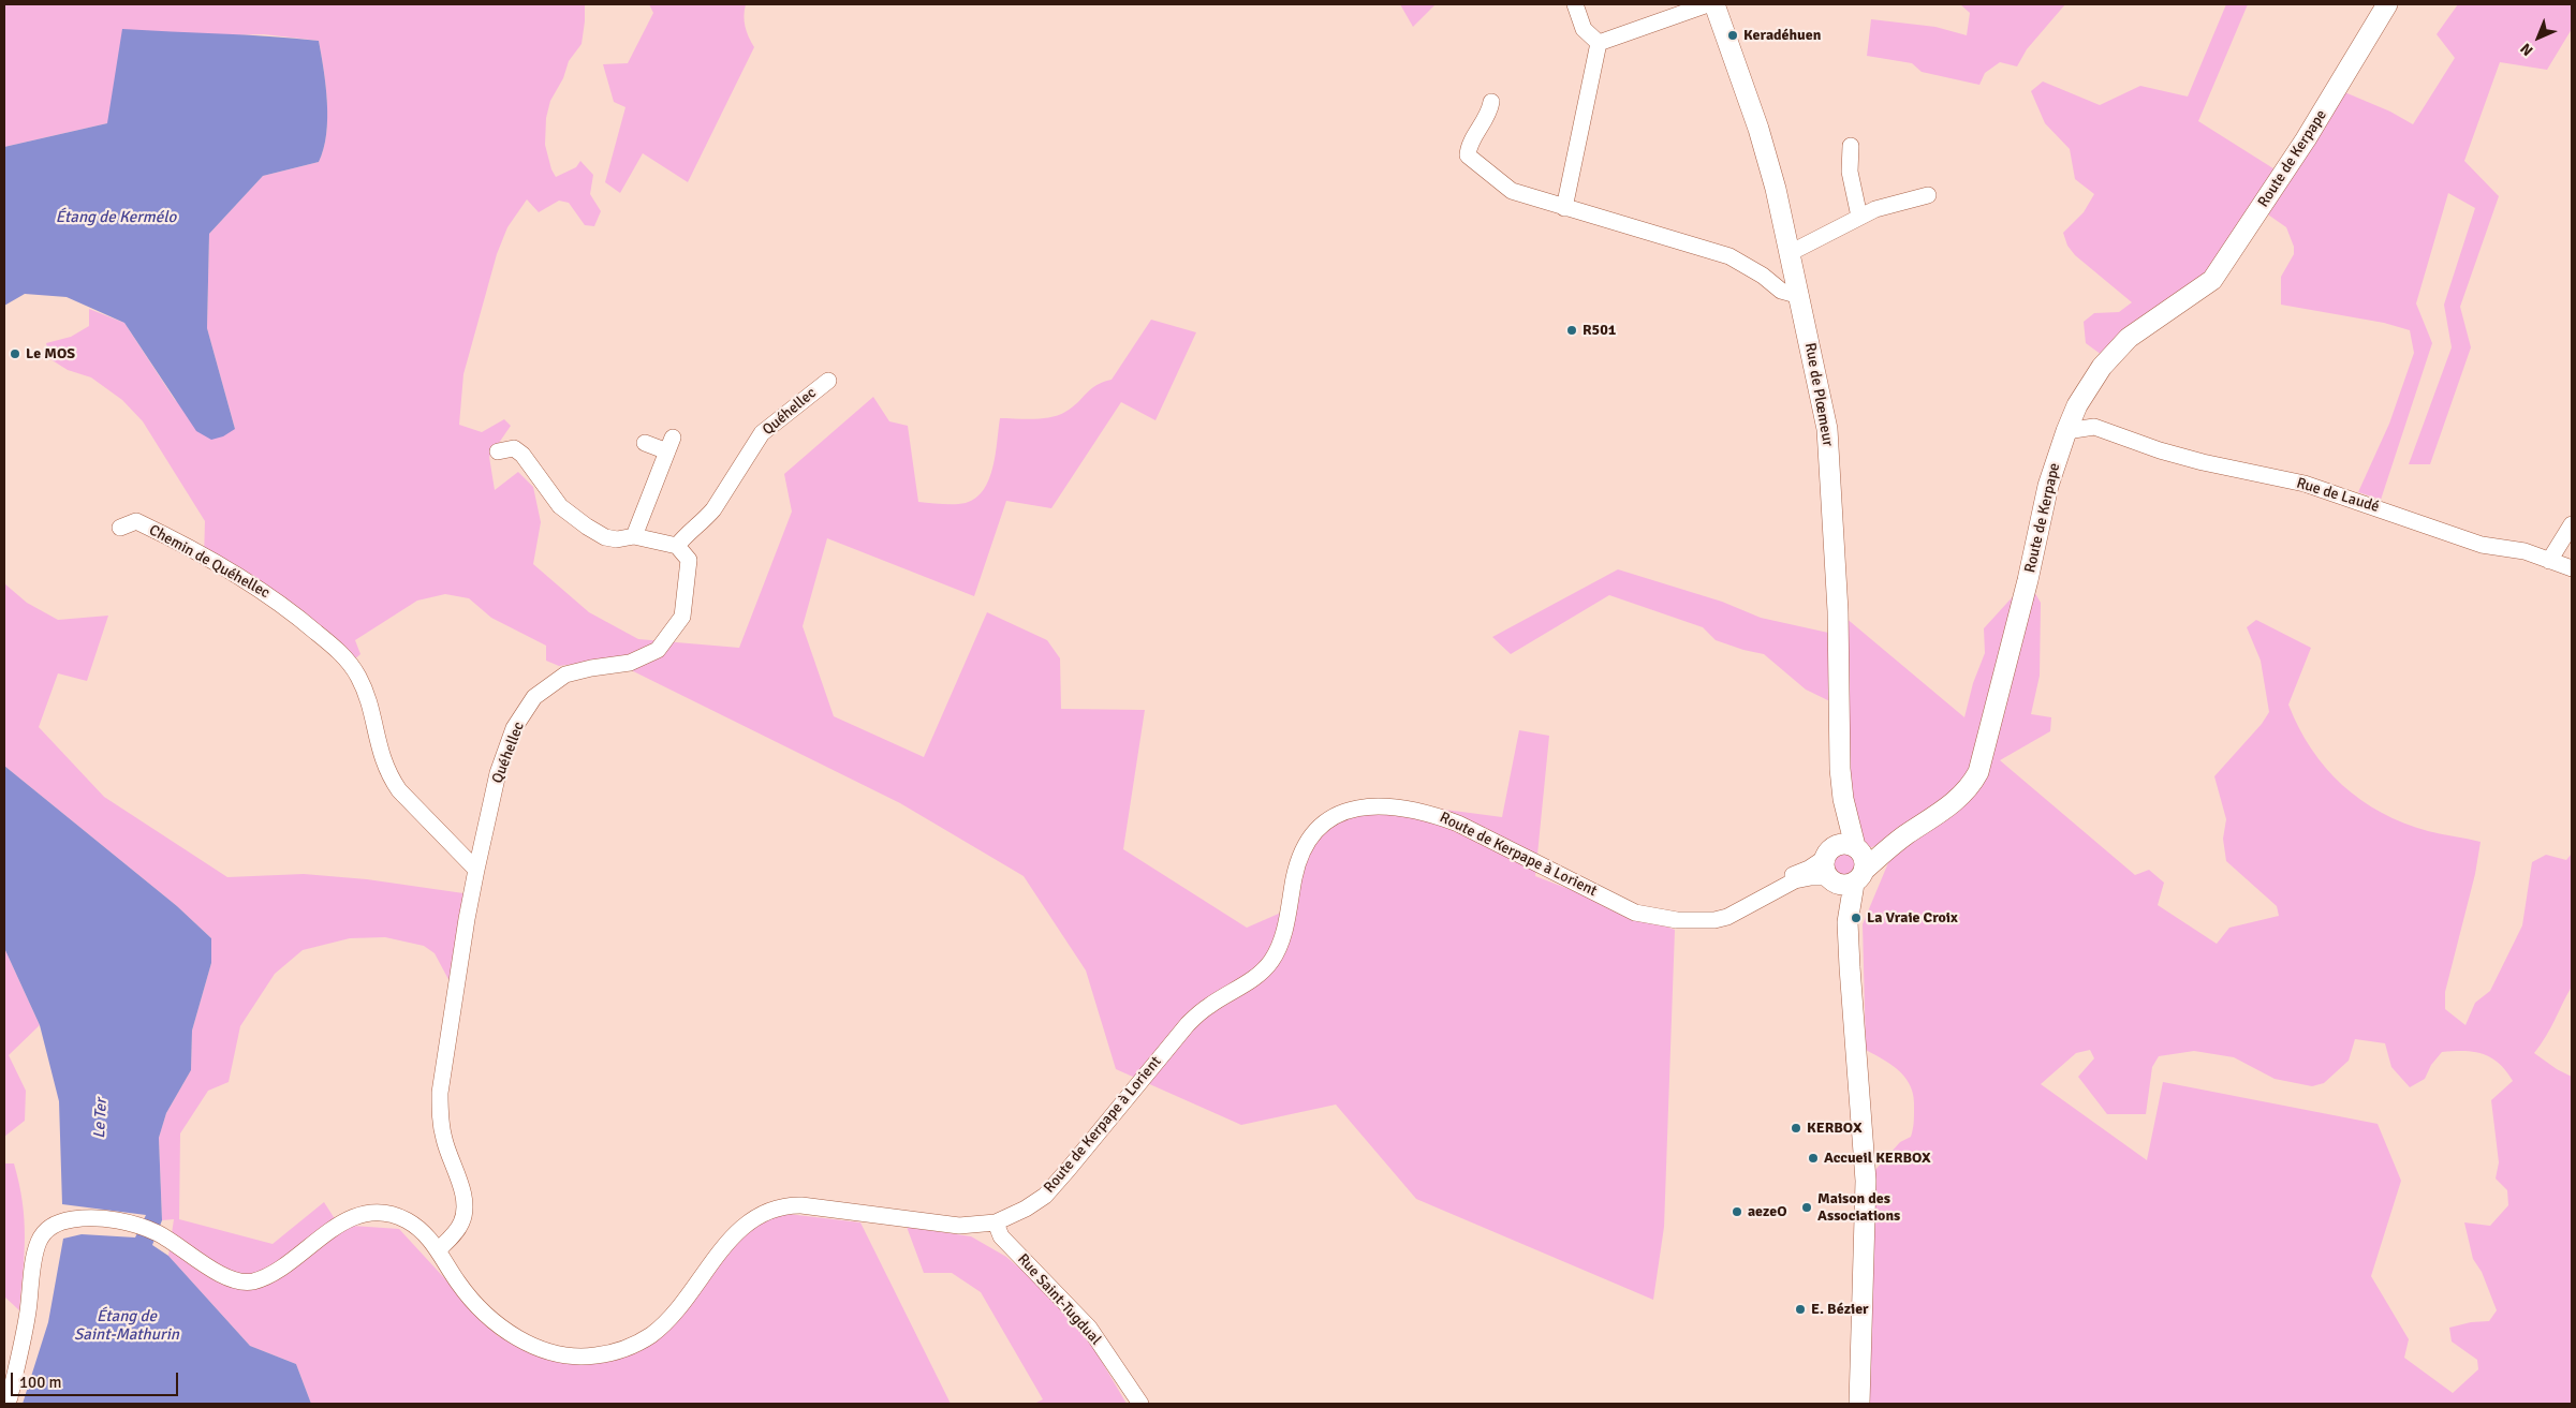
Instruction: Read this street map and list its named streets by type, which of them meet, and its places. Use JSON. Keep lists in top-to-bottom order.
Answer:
{
  "streets": {
    "main road": ["Route de Kerpape", "Rue de Plœmeur"],
    "street": [
      "Quéhellec",
      "Rue de Laudé",
      "Chemin de Quéhellec",
      "Route de Kerpape à Lorient",
      "Rue Saint-Tugdual"
    ]
  },
  "crossings": [
    ["Route de Kerpape", "Rue de Plœmeur"],
    ["Route de Kerpape", "Rue de Laudé"],
    ["Route de Kerpape", "Route de Kerpape à Lorient"],
    ["Rue de Plœmeur", "Route de Kerpape à Lorient"],
    ["Quéhellec", "Chemin de Quéhellec"],
    ["Quéhellec", "Route de Kerpape à Lorient"],
    ["Route de Kerpape à Lorient", "Rue Saint-Tugdual"]
  ],
  "water": ["Étang de Kermélo", "Le Ter", "Étang de Saint-Mathurin"],
  "places": [
    "Keradéhuen",
    "R501",
    "Le MOS",
    "La Vraie Croix",
    "KERBOX",
    "Accueil KERBOX",
    "Maison des Associations",
    "aezeO",
    "E. Bézier"
  ],
  "scale_bar": "100 m",
  "north": "bottom left"
}
